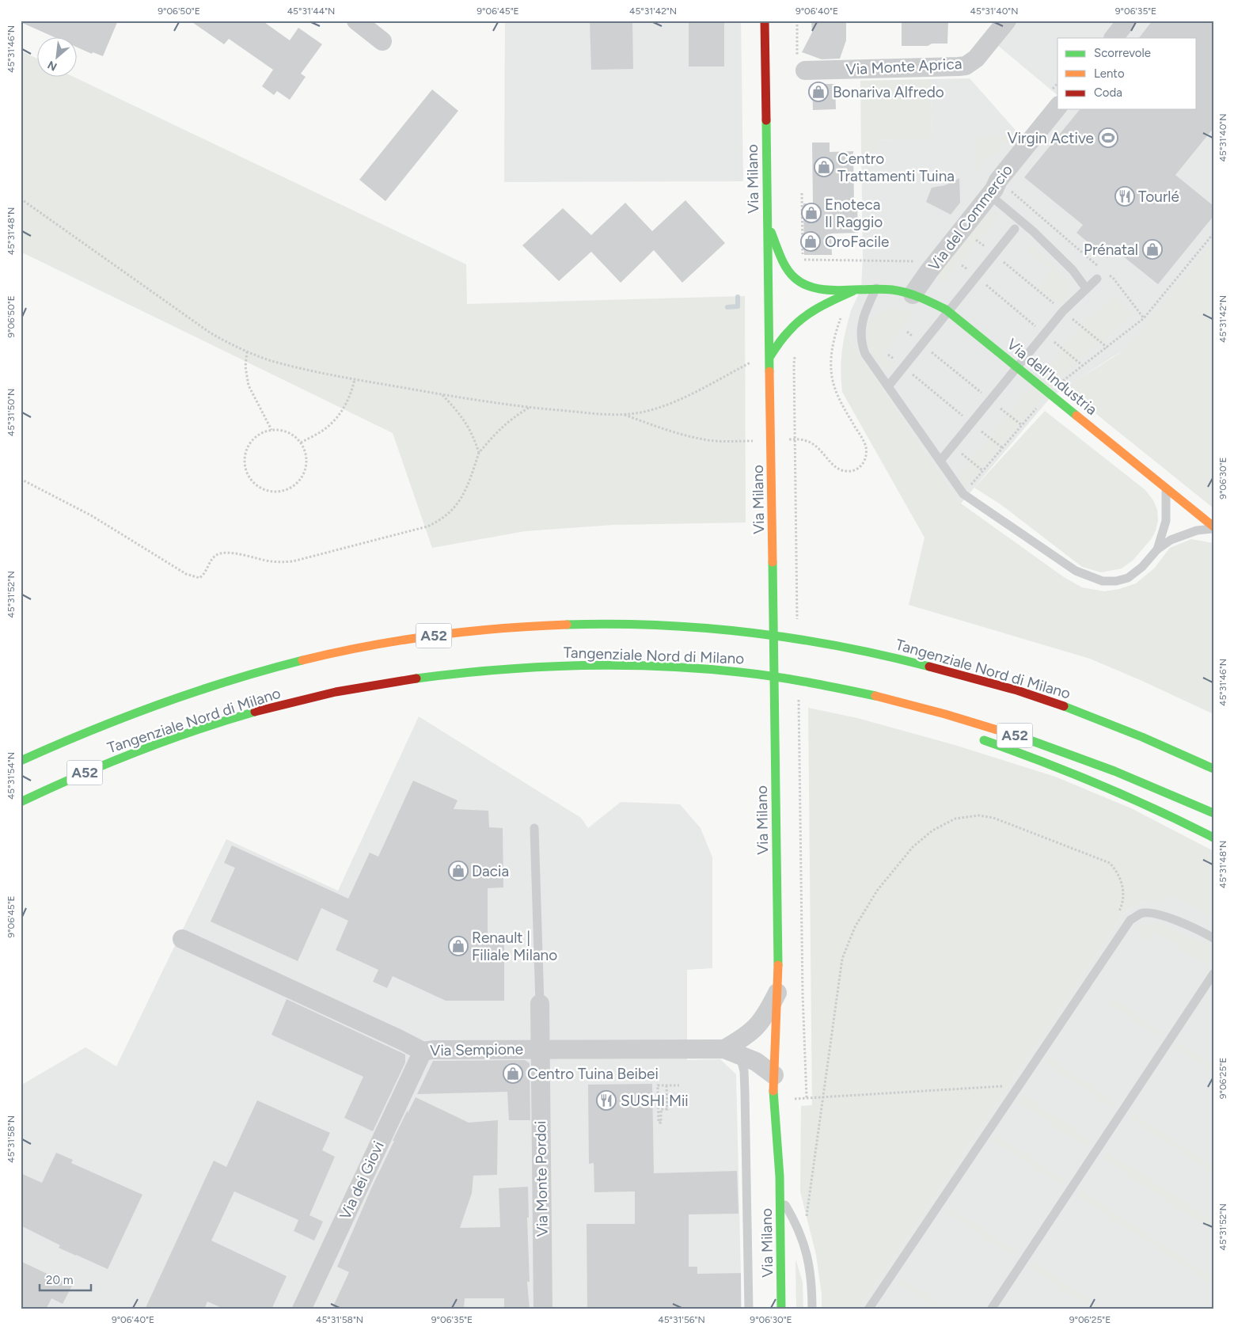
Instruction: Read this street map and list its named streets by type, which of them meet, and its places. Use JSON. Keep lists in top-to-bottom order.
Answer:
{
  "streets": {
    "main road": [
      "Via Milano",
      "Via dell'Industria",
      "A52",
      "Tangenziale Nord di Milano"
    ],
    "street": [
      "Via Monte Aprica",
      "Via del Commercio",
      "Via Sempione",
      "Via Monte Pordoi",
      "Via dei Giovi"
    ]
  },
  "crossings": [
    ["Via Milano", "Via dell'Industria"],
    ["Via Milano", "Via Sempione"],
    ["Via del Commercio", "Via dell'Industria"],
    ["Via Sempione", "Via Monte Pordoi"],
    ["Via Sempione", "Via dei Giovi"]
  ],
  "places": {
    "shop": [
      "Bonariva Alfredo",
      "Centro Trattamenti Tuina",
      "Enoteca Il Raggio",
      "OroFacile",
      "Prénatal",
      "Dacia",
      "Renault | Filiale Milano",
      "Centro Tuina Beibei"
    ],
    "sports": ["Virgin Active"],
    "restaurant": ["Tourlé", "SUSHI Mii"]
  },
  "legend": ["Scorrevole", "Lento", "Coda"],
  "scale_bar": "20 m",
  "north": "bottom left",
  "coordinates": [
    "9°06'50\"E",
    "45°31'44\"N",
    "9°06'45\"E",
    "45°31'42\"N",
    "9°06'40\"E",
    "45°31'40\"N",
    "9°06'35\"E",
    "45°31'46\"N",
    "45°31'48\"N",
    "45°31'50\"N",
    "9°06'30\"E",
    "45°31'52\"N",
    "45°31'54\"N",
    "9°06'25\"E",
    "45°31'58\"N",
    "45°31'56\"N"
  ]
}
